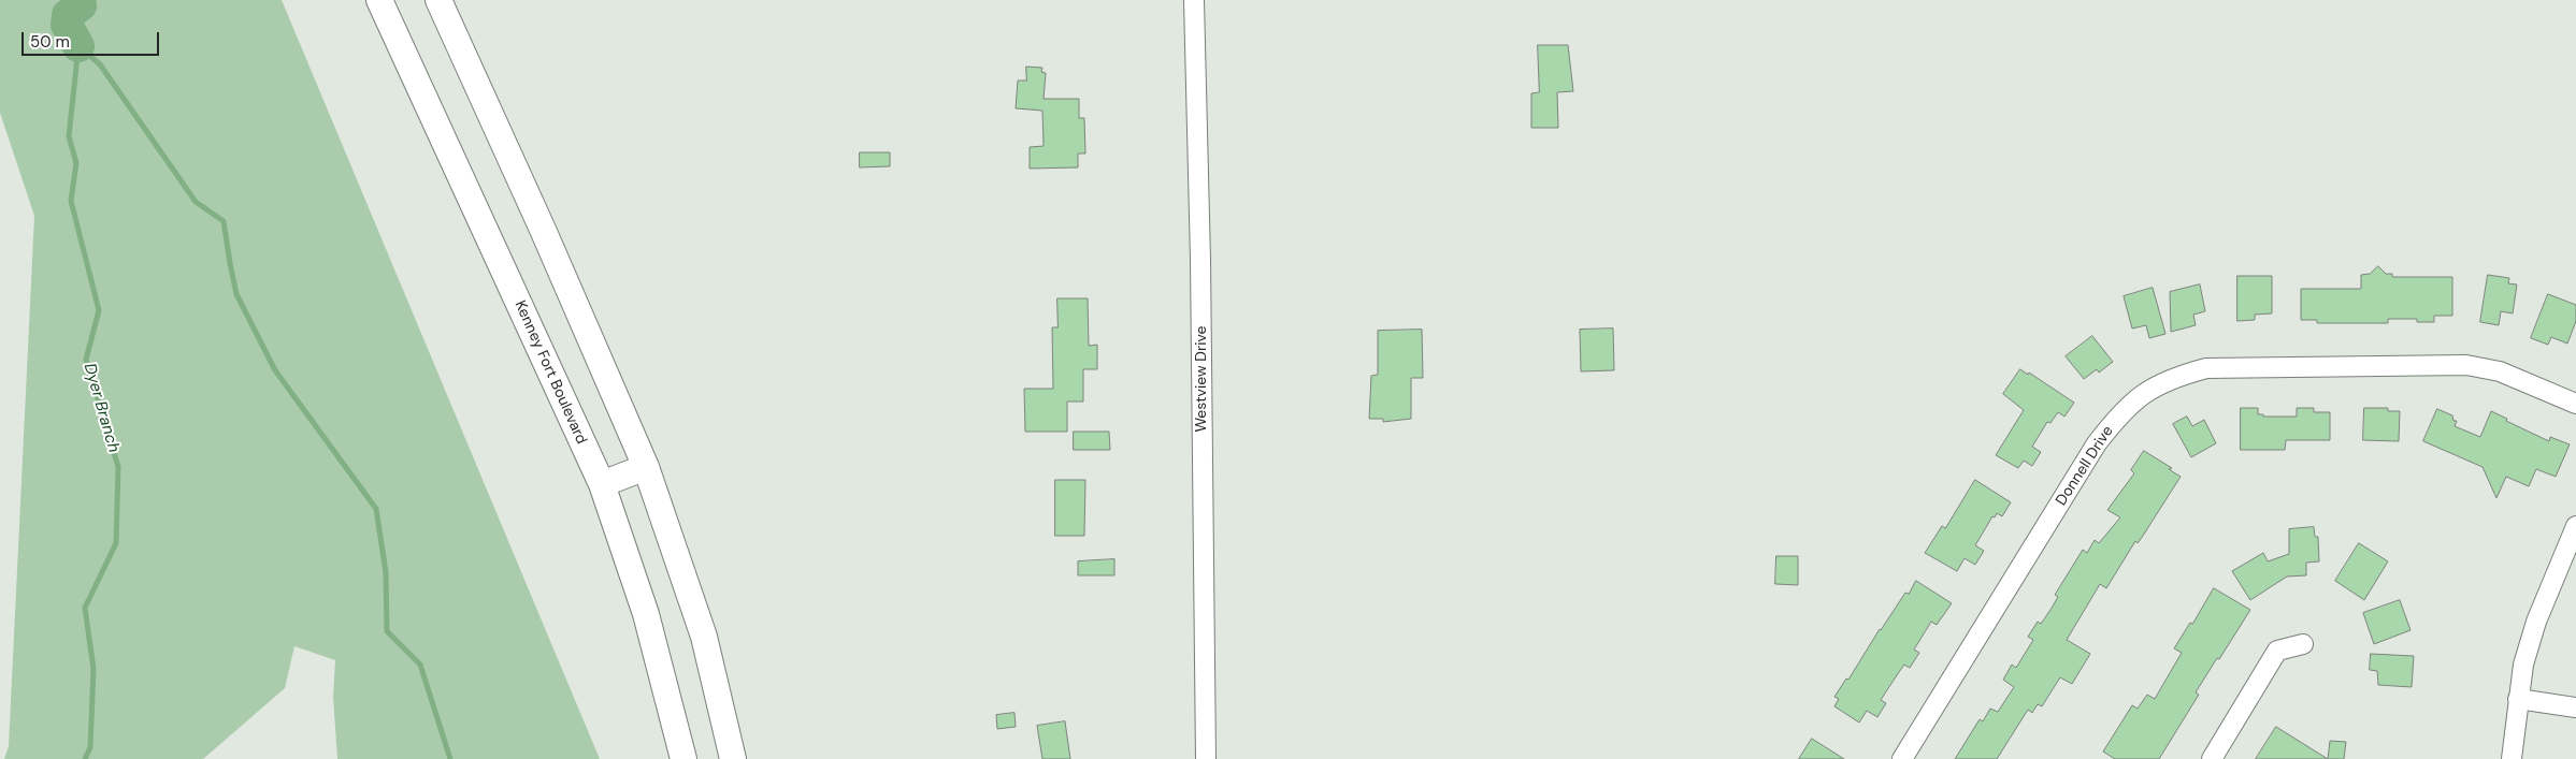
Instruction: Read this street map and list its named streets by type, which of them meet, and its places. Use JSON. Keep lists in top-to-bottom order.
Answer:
{
  "streets": {
    "main road": ["Kenney Fort Boulevard"],
    "street": ["Westview Drive", "Donnell Drive"]
  },
  "water": ["Dyer Branch"],
  "scale_bar": "50 m"
}
